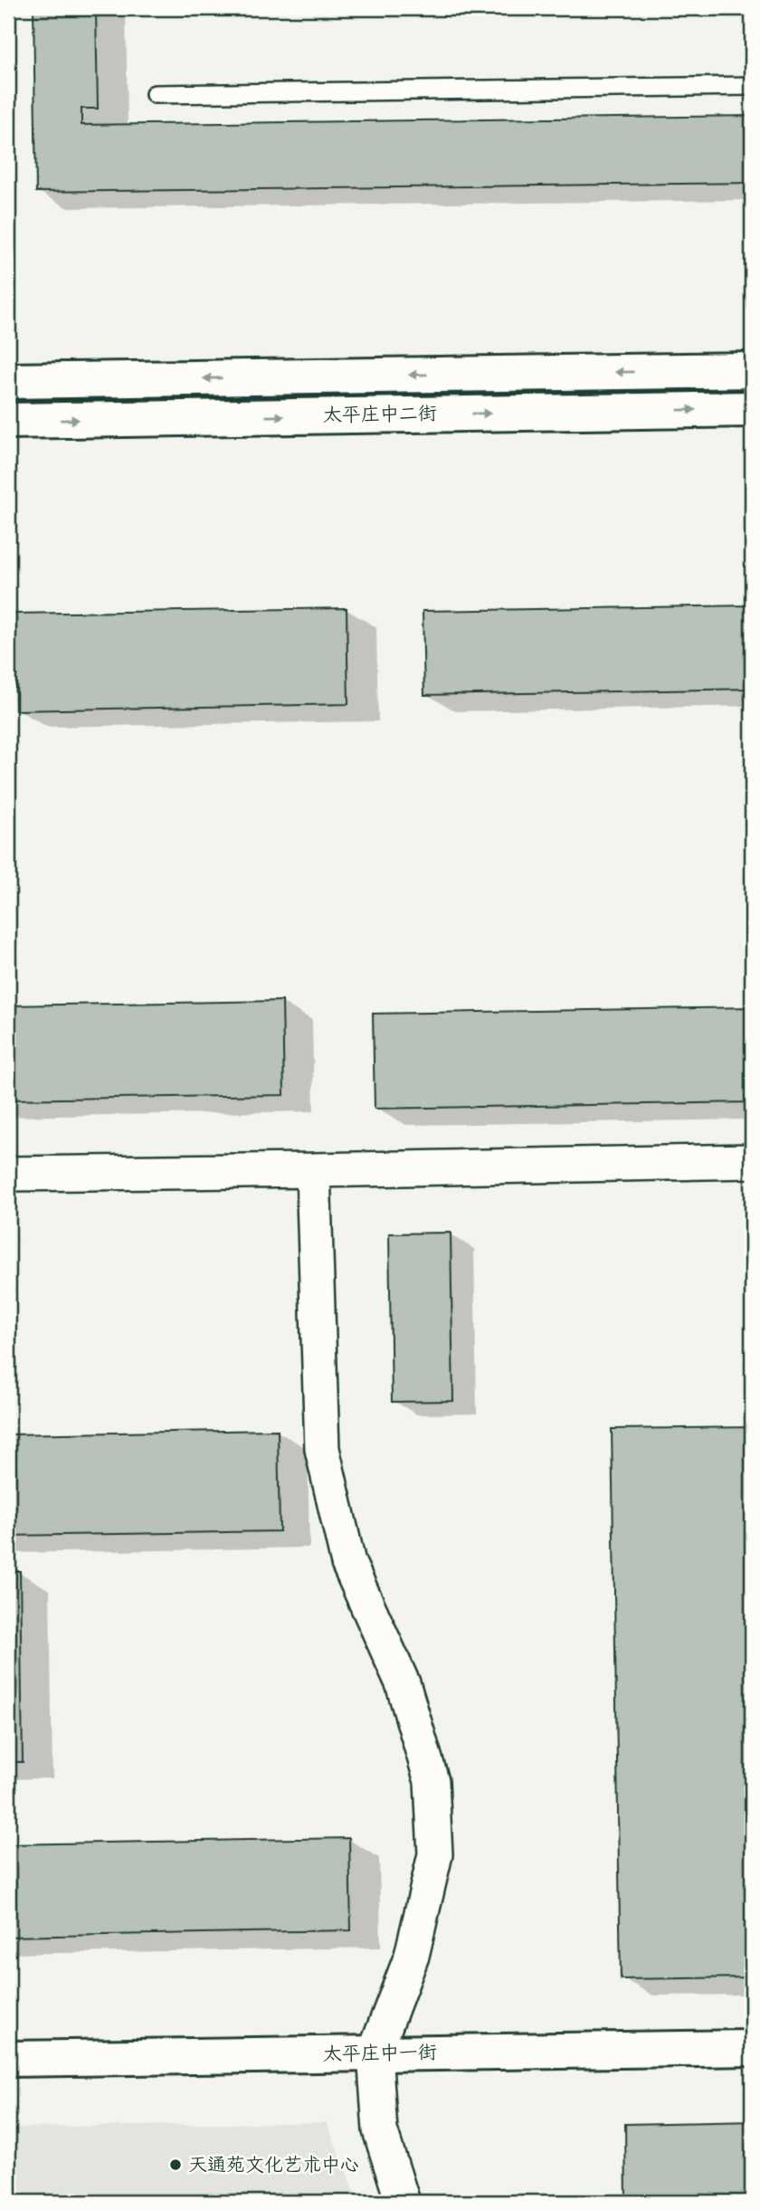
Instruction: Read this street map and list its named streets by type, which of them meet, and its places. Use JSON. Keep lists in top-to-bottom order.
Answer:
{
  "streets": {
    "main road": ["太平庄中二街", "太平庄中一街"]
  },
  "places": ["天通苑文化艺术中心"]
}
